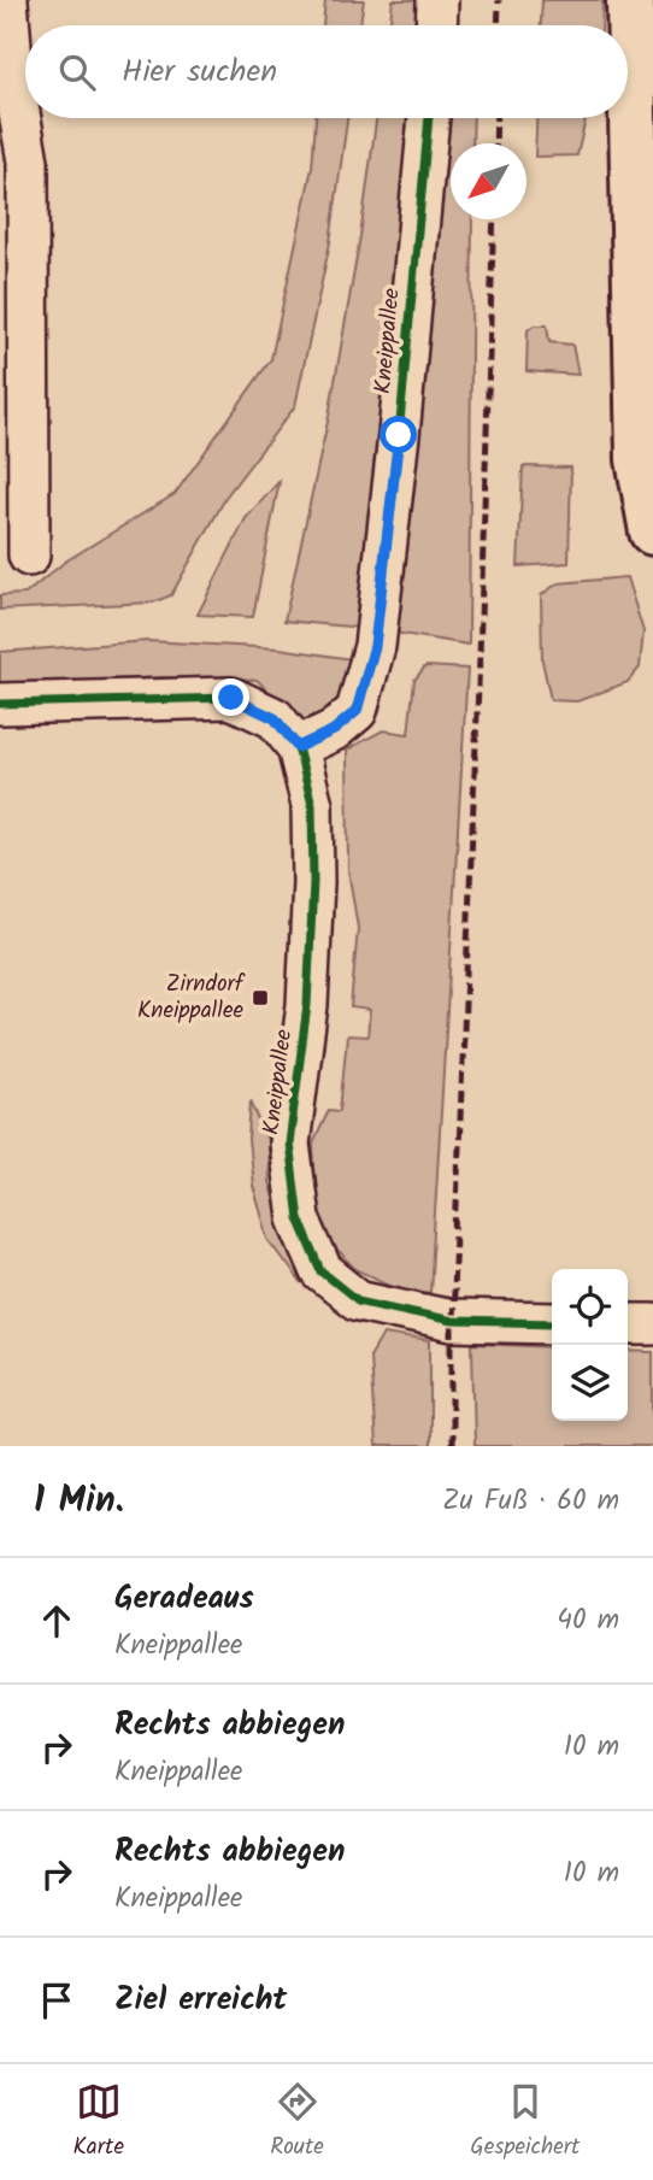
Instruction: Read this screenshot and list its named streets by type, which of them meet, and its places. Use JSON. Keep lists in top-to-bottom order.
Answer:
{
  "streets": {
    "street": ["Kneippallee"]
  },
  "places": {
    "transit": ["Zirndorf Kneippallee"]
  },
  "north": "bottom left",
  "page": {
    "search": "Hier suchen",
    "heading": ["1 Min.", "Zu Fuß · 60 m"],
    "list": [
      ["Geradeaus", "Kneippallee", "40 m"],
      ["Rechts abbiegen", "Kneippallee", "10 m"],
      ["Rechts abbiegen", "Kneippallee", "10 m"],
      "Ziel erreicht"
    ],
    "nav": ["Karte", "Route", "Gespeichert"]
  }
}
